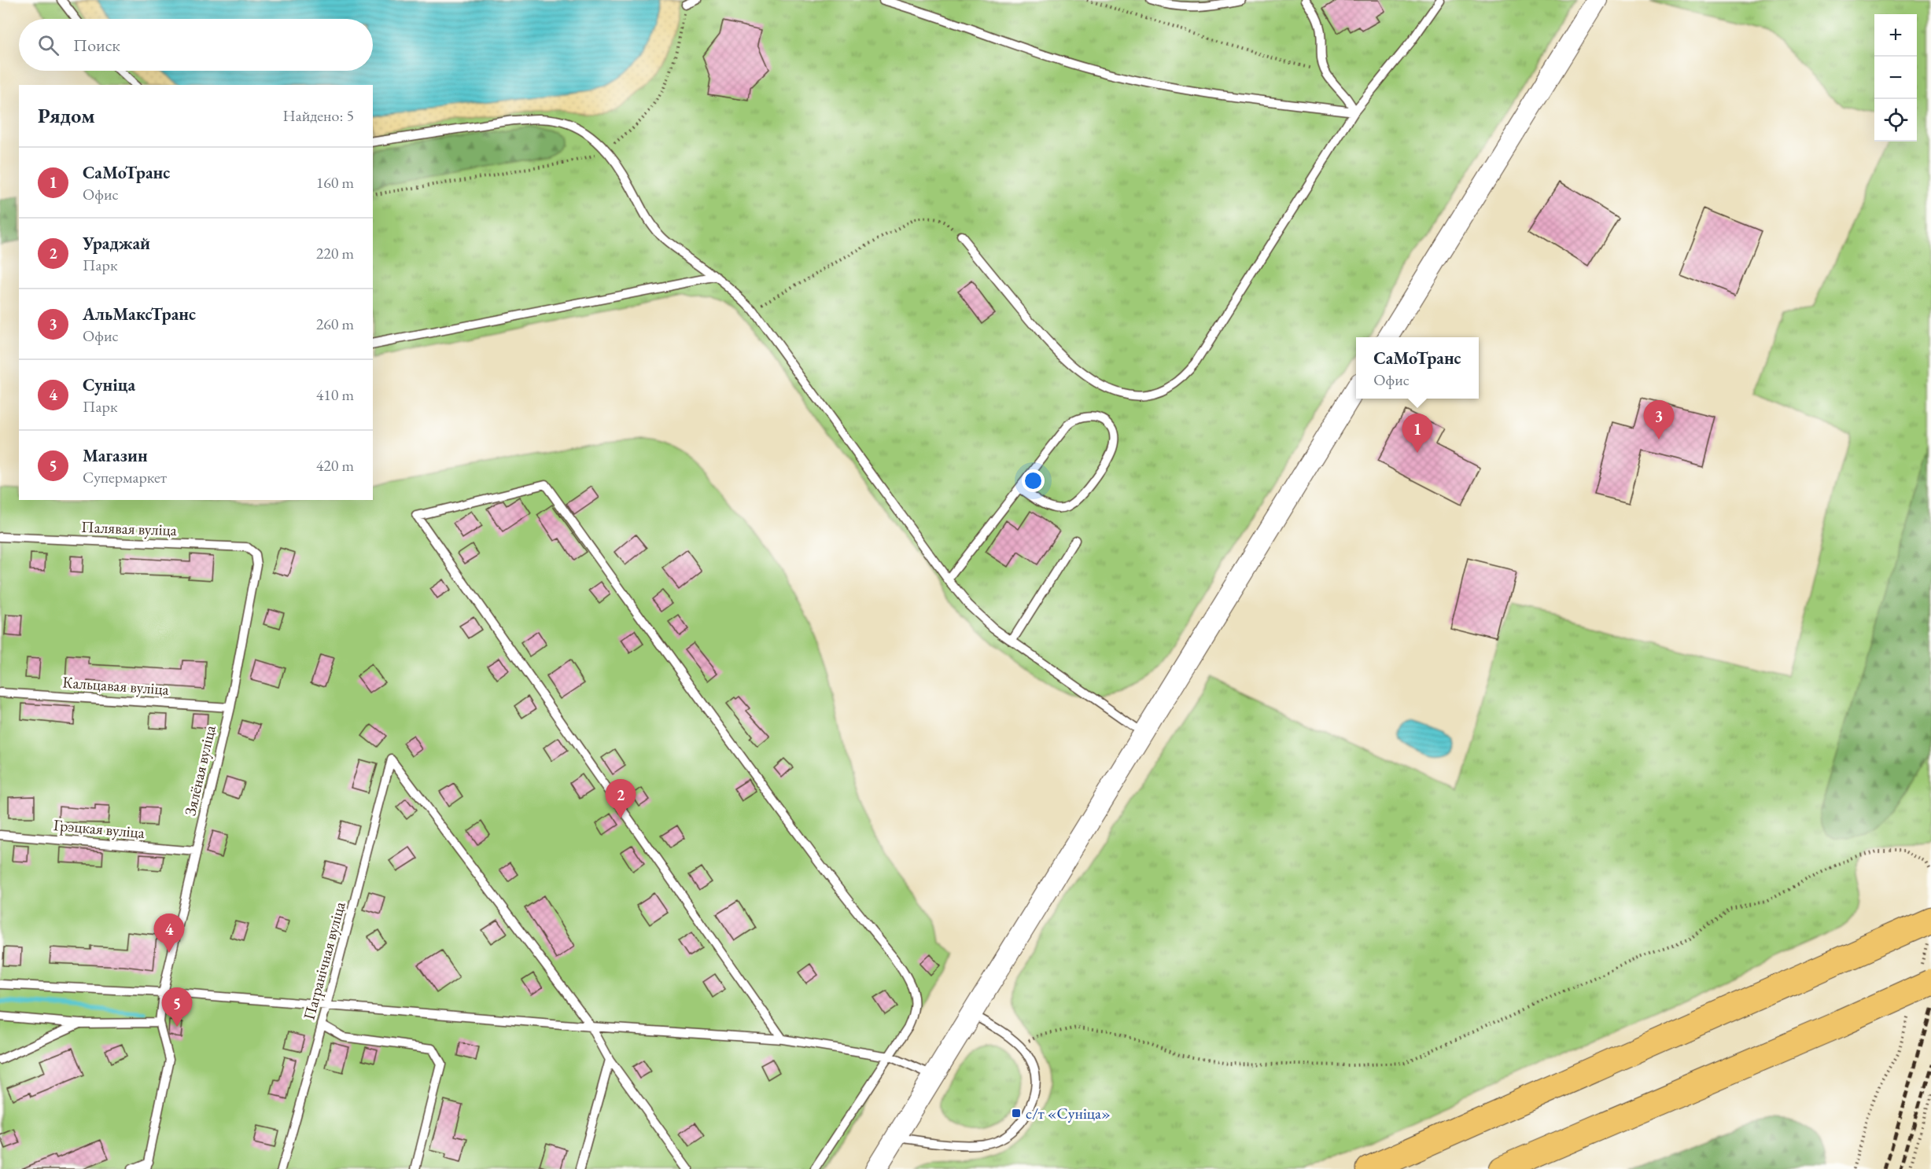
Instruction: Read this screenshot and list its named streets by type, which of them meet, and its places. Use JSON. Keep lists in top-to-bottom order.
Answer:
{
  "streets": {
    "lane": [
      "Палявая вуліца",
      "Кальцавая вуліца",
      "Зялёная вуліца",
      "Грэцкая вуліца",
      "Пагранічная вуліца"
    ]
  },
  "crossings": [
    ["Палявая вуліца", "Зялёная вуліца"],
    ["Кальцавая вуліца", "Зялёная вуліца"],
    ["Зялёная вуліца", "Грэцкая вуліца"]
  ],
  "places": {
    "transit": ["с/т «Суніца»"]
  },
  "page": {
    "map_buttons": ["+", "−"],
    "search": "Поиск",
    "heading": ["Рядом", "Найдено: 5"],
    "list": [
      {
        "mark": "1",
        "name": "СаМоТранс",
        "note": "Офис",
        "value": "160 m"
      },
      {
        "mark": "2",
        "name": "Ураджай",
        "note": "Парк",
        "value": "220 m"
      },
      {
        "mark": "3",
        "name": "АльМаксТранс",
        "note": "Офис",
        "value": "260 m"
      },
      {
        "mark": "4",
        "name": "Суніца",
        "note": "Парк",
        "value": "410 m"
      },
      {
        "mark": "5",
        "name": "Магазин",
        "note": "Супермаркет",
        "value": "420 m"
      }
    ],
    "popup": ["СаМоТранс", "Офис"],
    "pins": [
      "3",
      "1",
      "2",
      "4",
      "5"
    ]
  }
}
